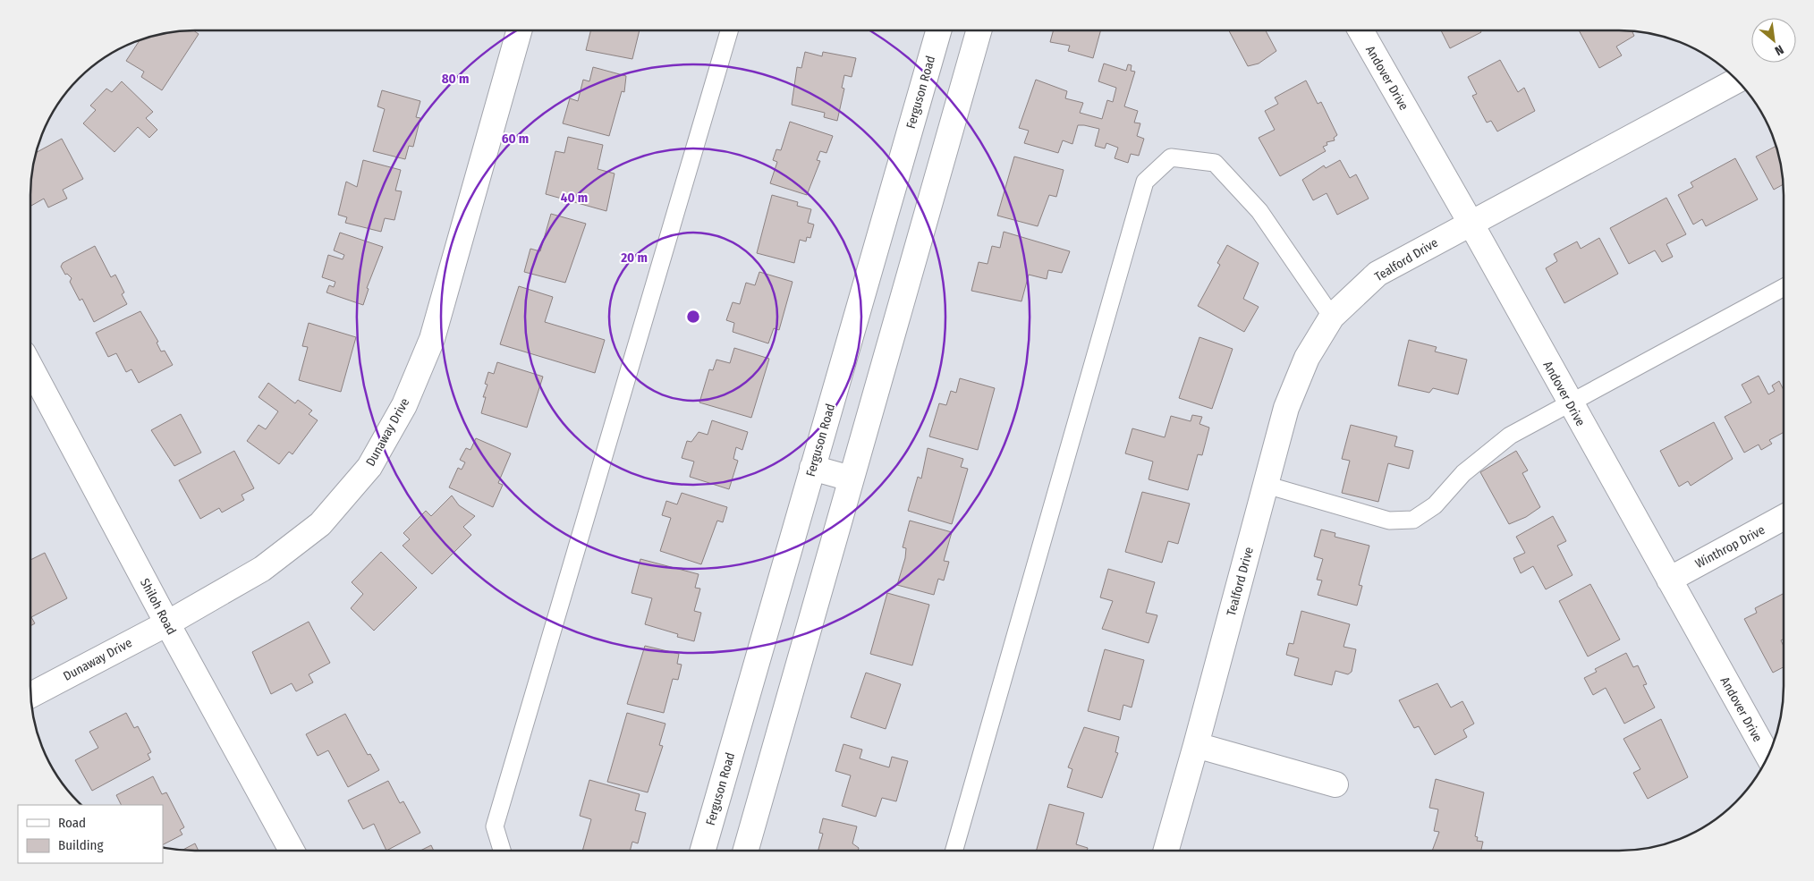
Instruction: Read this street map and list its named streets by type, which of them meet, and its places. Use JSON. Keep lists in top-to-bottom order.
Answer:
{
  "streets": {
    "street": [
      "Andover Drive",
      "Ferguson Road",
      "Tealford Drive",
      "Dunaway Drive",
      "Winthrop Drive",
      "Shiloh Road"
    ]
  },
  "crossings": [
    ["Andover Drive", "Tealford Drive"],
    ["Andover Drive", "Winthrop Drive"],
    ["Dunaway Drive", "Shiloh Road"]
  ],
  "legend": ["Road", "Building"],
  "north": "bottom right",
  "rings": [
    "80 m",
    "60 m",
    "40 m",
    "20 m"
  ]
}
